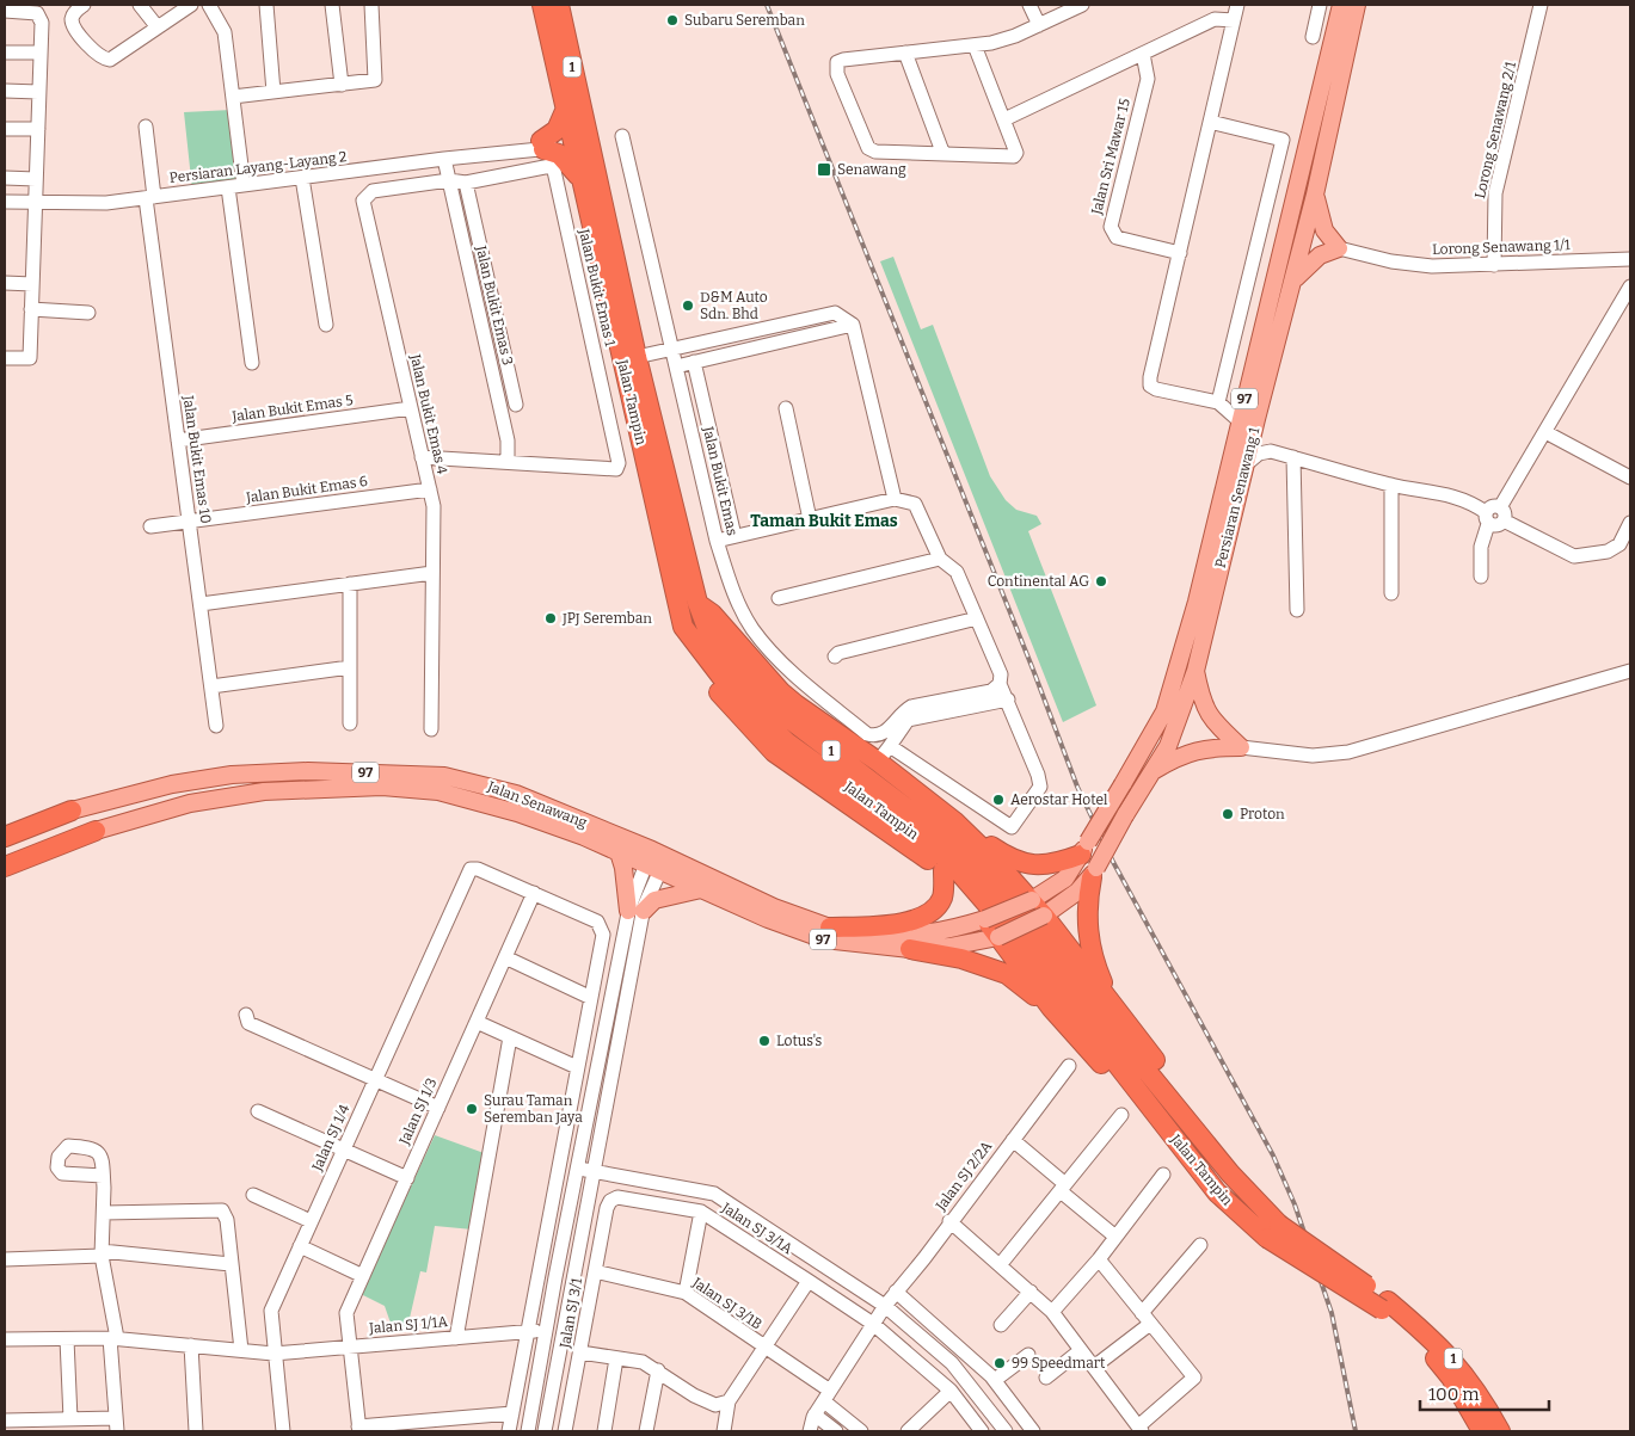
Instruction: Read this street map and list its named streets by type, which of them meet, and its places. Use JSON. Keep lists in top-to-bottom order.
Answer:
{
  "streets": {
    "highway": ["1", "Jalan Tampin"],
    "main road": ["97", "Persiaran Senawang 1", "Jalan Senawang"],
    "street": [
      "Lorong Senawang 2/1",
      "Jalan Sri Mawar 15",
      "Persiaran Layang-Layang 2",
      "Lorong Senawang 1/1",
      "Jalan Bukit Emas 1",
      "Jalan Bukit Emas 3",
      "Jalan Bukit Emas 5",
      "Jalan Bukit Emas 4",
      "Jalan Bukit Emas 10",
      "Jalan Bukit Emas",
      "Jalan Bukit Emas 6",
      "Jalan SJ 1/3",
      "Jalan SJ 1/4",
      "Jalan SJ 2/2A",
      "Jalan SJ 3/1A",
      "Jalan SJ 3/1B",
      "Jalan SJ 3/1",
      "Jalan SJ 1/1A"
    ]
  },
  "crossings": [
    ["Lorong Senawang 2/1", "Lorong Senawang 1/1"],
    ["Persiaran Layang-Layang 2", "Jalan Bukit Emas 3"],
    ["Persiaran Layang-Layang 2", "Jalan Tampin"],
    ["Persiaran Layang-Layang 2", "Jalan Bukit Emas 10"],
    ["Jalan Bukit Emas 1", "Jalan Bukit Emas 3"],
    ["Jalan Bukit Emas 1", "Jalan Bukit Emas 4"],
    ["Jalan Bukit Emas 3", "Jalan Bukit Emas 4"],
    ["97", "Persiaran Senawang 1"],
    ["97", "Jalan Senawang"],
    ["Jalan Bukit Emas 5", "Jalan Bukit Emas 4"],
    ["Jalan Bukit Emas 5", "Jalan Bukit Emas 10"],
    ["Jalan Bukit Emas 4", "Jalan Bukit Emas 6"],
    ["Jalan Bukit Emas 10", "Jalan Bukit Emas 6"],
    ["Jalan SJ 1/3", "Jalan SJ 1/4"],
    ["Jalan SJ 1/3", "Jalan SJ 1/1A"],
    ["Jalan SJ 1/4", "Jalan SJ 1/1A"],
    ["Jalan SJ 2/2A", "Jalan SJ 3/1A"],
    ["Jalan SJ 2/2A", "Jalan SJ 3/1B"],
    ["Jalan SJ 3/1A", "Jalan SJ 3/1"],
    ["Jalan SJ 3/1B", "Jalan SJ 3/1"]
  ],
  "districts": ["Taman Bukit Emas"],
  "places": {
    "other": [
      "Subaru Seremban",
      "D&M Auto Sdn. Bhd",
      "Continental AG",
      "JPJ Seremban",
      "Aerostar Hotel",
      "Proton",
      "Lotus's",
      "Surau Taman Seremban Jaya",
      "99 Speedmart"
    ],
    "transit": ["Senawang"]
  },
  "scale_bar": "100 m"
}
